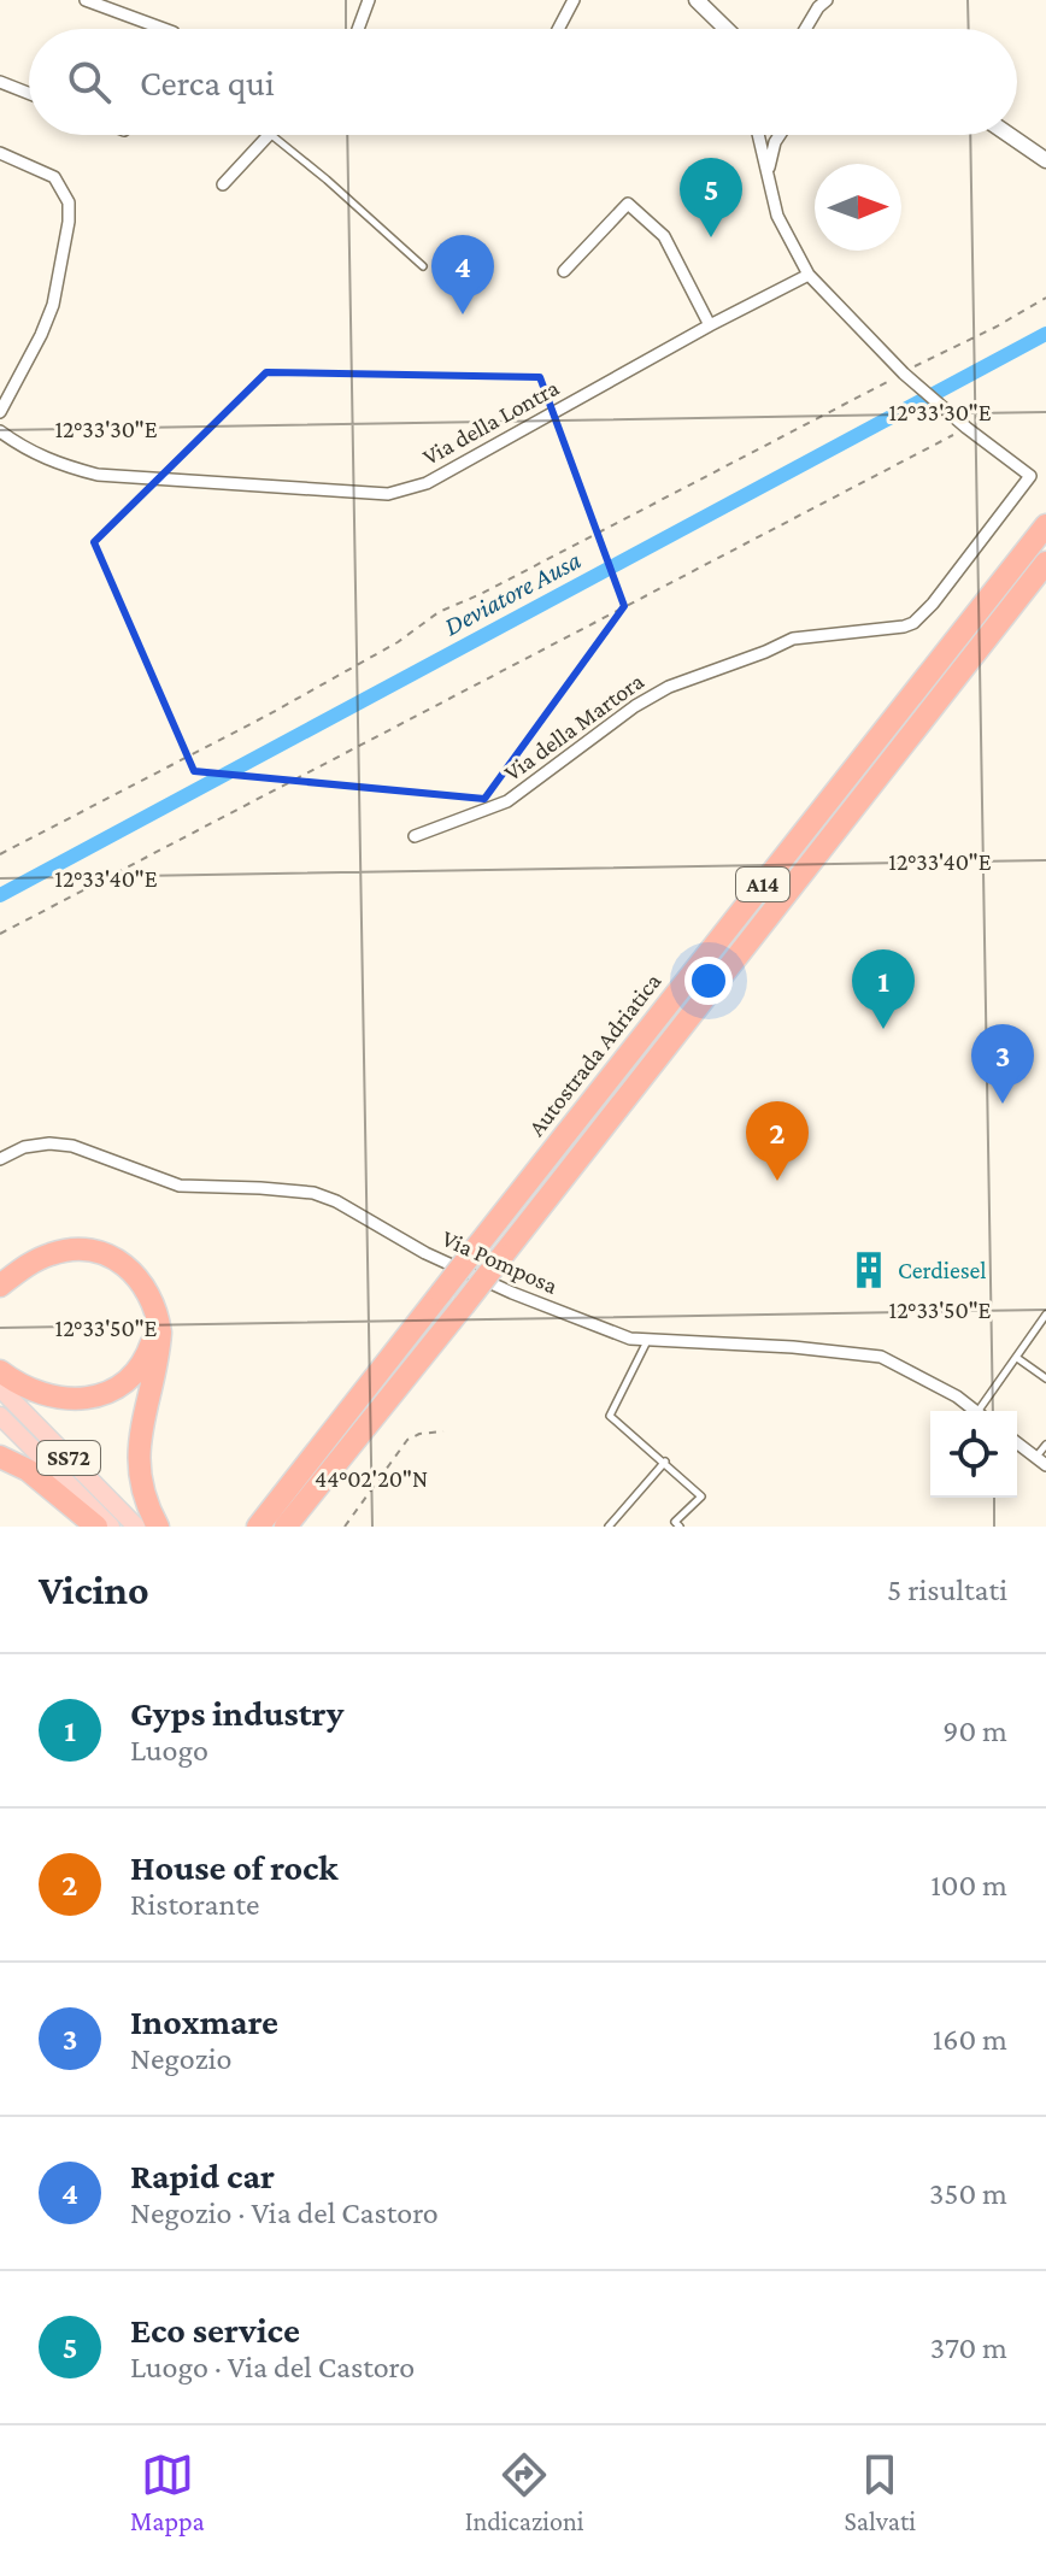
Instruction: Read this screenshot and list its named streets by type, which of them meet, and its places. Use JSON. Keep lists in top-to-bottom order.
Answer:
{
  "streets": {
    "highway": ["A14", "Autostrada Adriatica"],
    "main road": ["SS72"],
    "street": ["Via della Lontra", "Via della Martora", "Via Pomposa"]
  },
  "water": ["Deviatore Ausa"],
  "places": {
    "building": ["Cerdiesel"]
  },
  "north": "right",
  "page": {
    "search": "Cerca qui",
    "pins": [
      "5",
      "4",
      "1",
      "3",
      "2"
    ],
    "heading": ["Vicino", "5 risultati"],
    "list": [
      {
        "mark": "1",
        "name": "Gyps industry",
        "note": "Luogo",
        "value": "90 m"
      },
      {
        "mark": "2",
        "name": "House of rock",
        "note": "Ristorante",
        "value": "100 m"
      },
      {
        "mark": "3",
        "name": "Inoxmare",
        "note": "Negozio",
        "value": "160 m"
      },
      {
        "mark": "4",
        "name": "Rapid car",
        "note": "Negozio · Via del Castoro",
        "value": "350 m"
      },
      {
        "mark": "5",
        "name": "Eco service",
        "note": "Luogo · Via del Castoro",
        "value": "370 m"
      }
    ],
    "nav": ["Mappa", "Indicazioni", "Salvati"]
  },
  "coordinates": [
    "12°33'30\"E",
    "12°33'40\"E",
    "12°33'50\"E",
    "44°02'20\"N"
  ]
}
